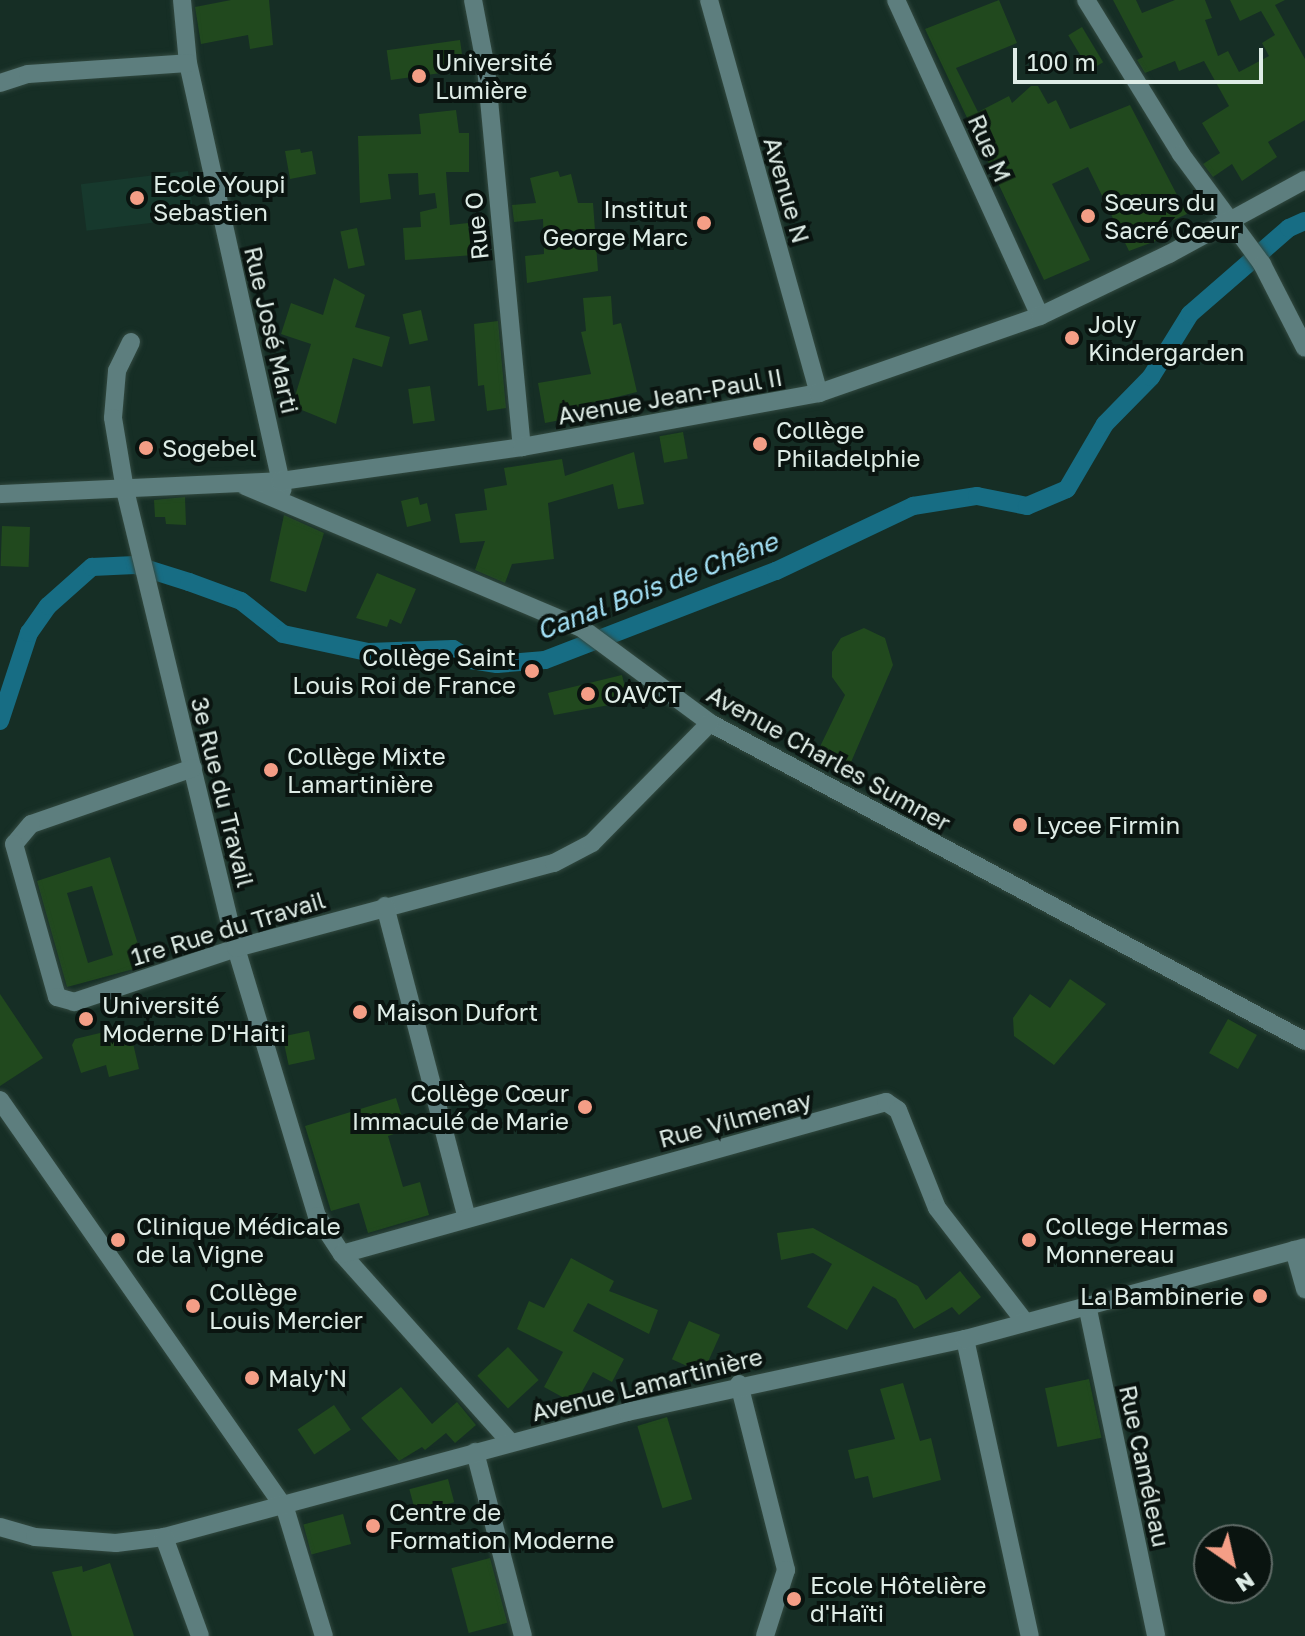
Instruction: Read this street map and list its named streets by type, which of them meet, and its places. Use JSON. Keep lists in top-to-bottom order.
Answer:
{
  "streets": {
    "street": [
      "Rue M",
      "Avenue N",
      "Rue O",
      "Rue José Marti",
      "Avenue Jean-Paul II",
      "Avenue Charles Sumner",
      "3e Rue du Travail",
      "1re Rue du Travail",
      "Rue Vilmenay",
      "Avenue Lamartinière",
      "Rue Caméleau"
    ]
  },
  "crossings": [
    ["Rue M", "Avenue Jean-Paul II"],
    ["Avenue N", "Avenue Jean-Paul II"],
    ["Rue O", "Avenue Jean-Paul II"],
    ["Rue José Marti", "Avenue Jean-Paul II"],
    ["Rue José Marti", "Avenue Charles Sumner"],
    ["Avenue Jean-Paul II", "Avenue Charles Sumner"],
    ["Avenue Jean-Paul II", "3e Rue du Travail"],
    ["Avenue Charles Sumner", "1re Rue du Travail"],
    ["3e Rue du Travail", "1re Rue du Travail"],
    ["3e Rue du Travail", "Rue Vilmenay"],
    ["3e Rue du Travail", "Avenue Lamartinière"],
    ["Rue Vilmenay", "Avenue Lamartinière"],
    ["Avenue Lamartinière", "Rue Caméleau"]
  ],
  "water": ["Canal Bois de Chêne"],
  "places": [
    "Université Lumière",
    "Ecole Youpi Sebastien",
    "Sœurs du Sacré Cœur",
    "Institut George Marc",
    "Joly Kindergarden",
    "Collège Philadelphie",
    "Sogebel",
    "Collège Saint Louis Roi de France",
    "OAVCT",
    "Collège Mixte Lamartinière",
    "Lycee Firmin",
    "Maison Dufort",
    "Université Moderne D'Haiti",
    "Collège Cœur Immaculé de Marie",
    "Clinique Médicale de la Vigne",
    "College Hermas Monnereau",
    "La Bambinerie",
    "Collège Louis Mercier",
    "Maly'N",
    "Centre de Formation Moderne",
    "Ecole Hôtelière d'Haïti"
  ],
  "scale_bar": "100 m",
  "north": "bottom right"
}
